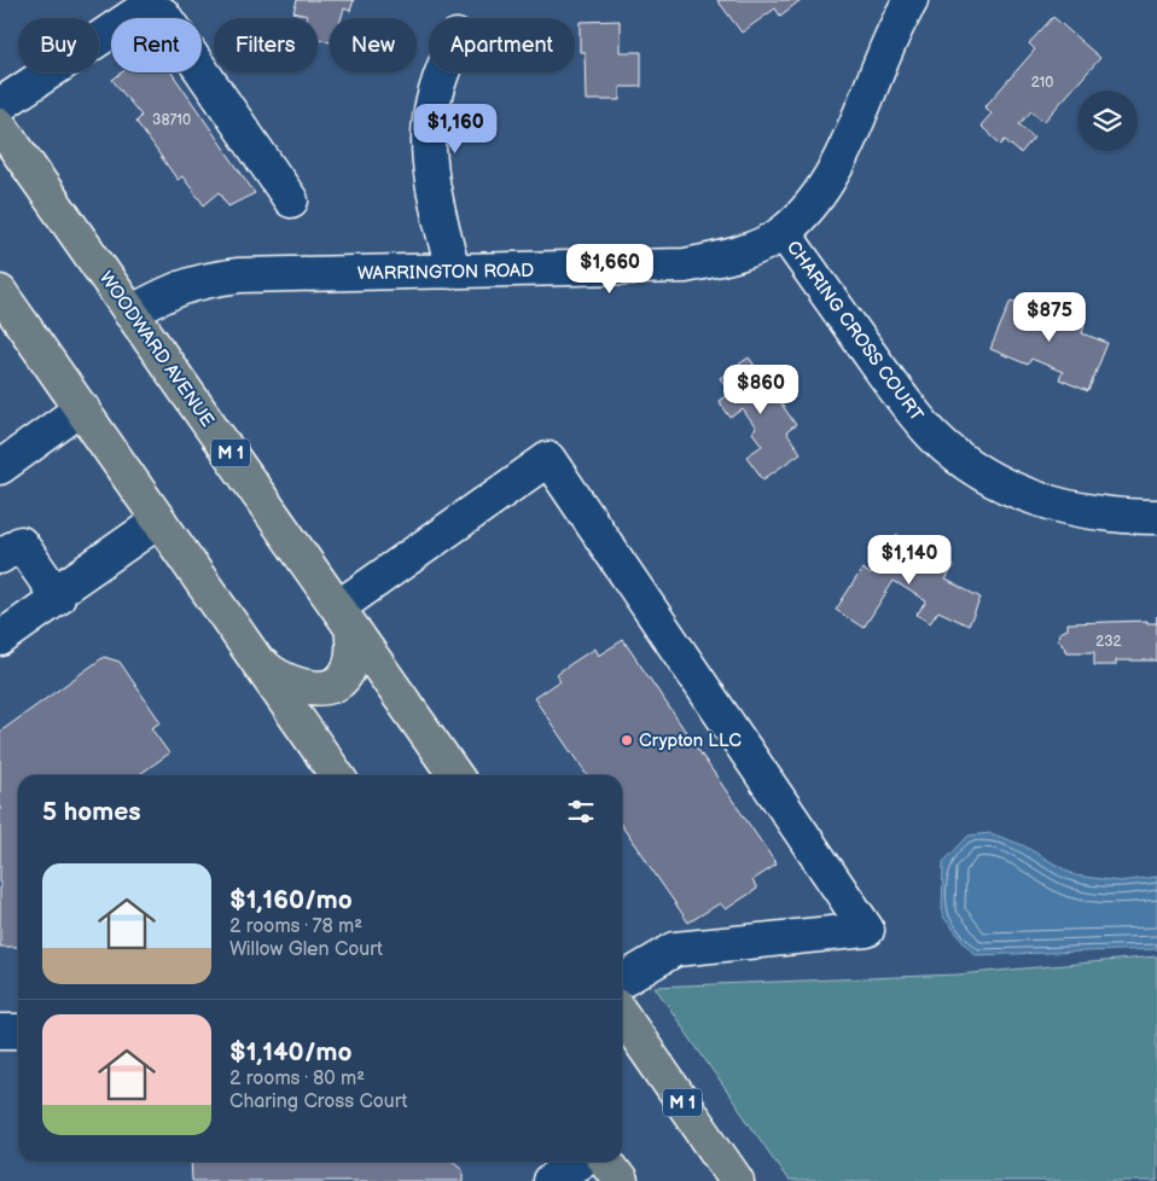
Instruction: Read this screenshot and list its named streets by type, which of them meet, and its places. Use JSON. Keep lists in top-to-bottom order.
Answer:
{
  "streets": {
    "main road": ["WOODWARD AVENUE", "M 1"],
    "street": ["WARRINGTON ROAD", "CHARING CROSS COURT"]
  },
  "crossings": [
    ["WARRINGTON ROAD", "CHARING CROSS COURT"],
    ["WARRINGTON ROAD", "WOODWARD AVENUE"]
  ],
  "places": ["Crypton LLC"],
  "house_numbers": ["210", "38710", "232"],
  "page": {
    "chip": [
      "Buy",
      "Rent",
      "Filters",
      "New",
      "Apartment"
    ],
    "price": [
      "$1,160",
      "$1,660",
      "$875",
      "$860",
      "$1,140"
    ],
    "heading": "5 homes",
    "list": [
      {
        "name": "$1,160/mo",
        "note": "2 rooms · 78 m² · Willow Glen Court"
      },
      {
        "name": "$1,140/mo",
        "note": "2 rooms · 80 m² · Charing Cross Court"
      }
    ]
  }
}
